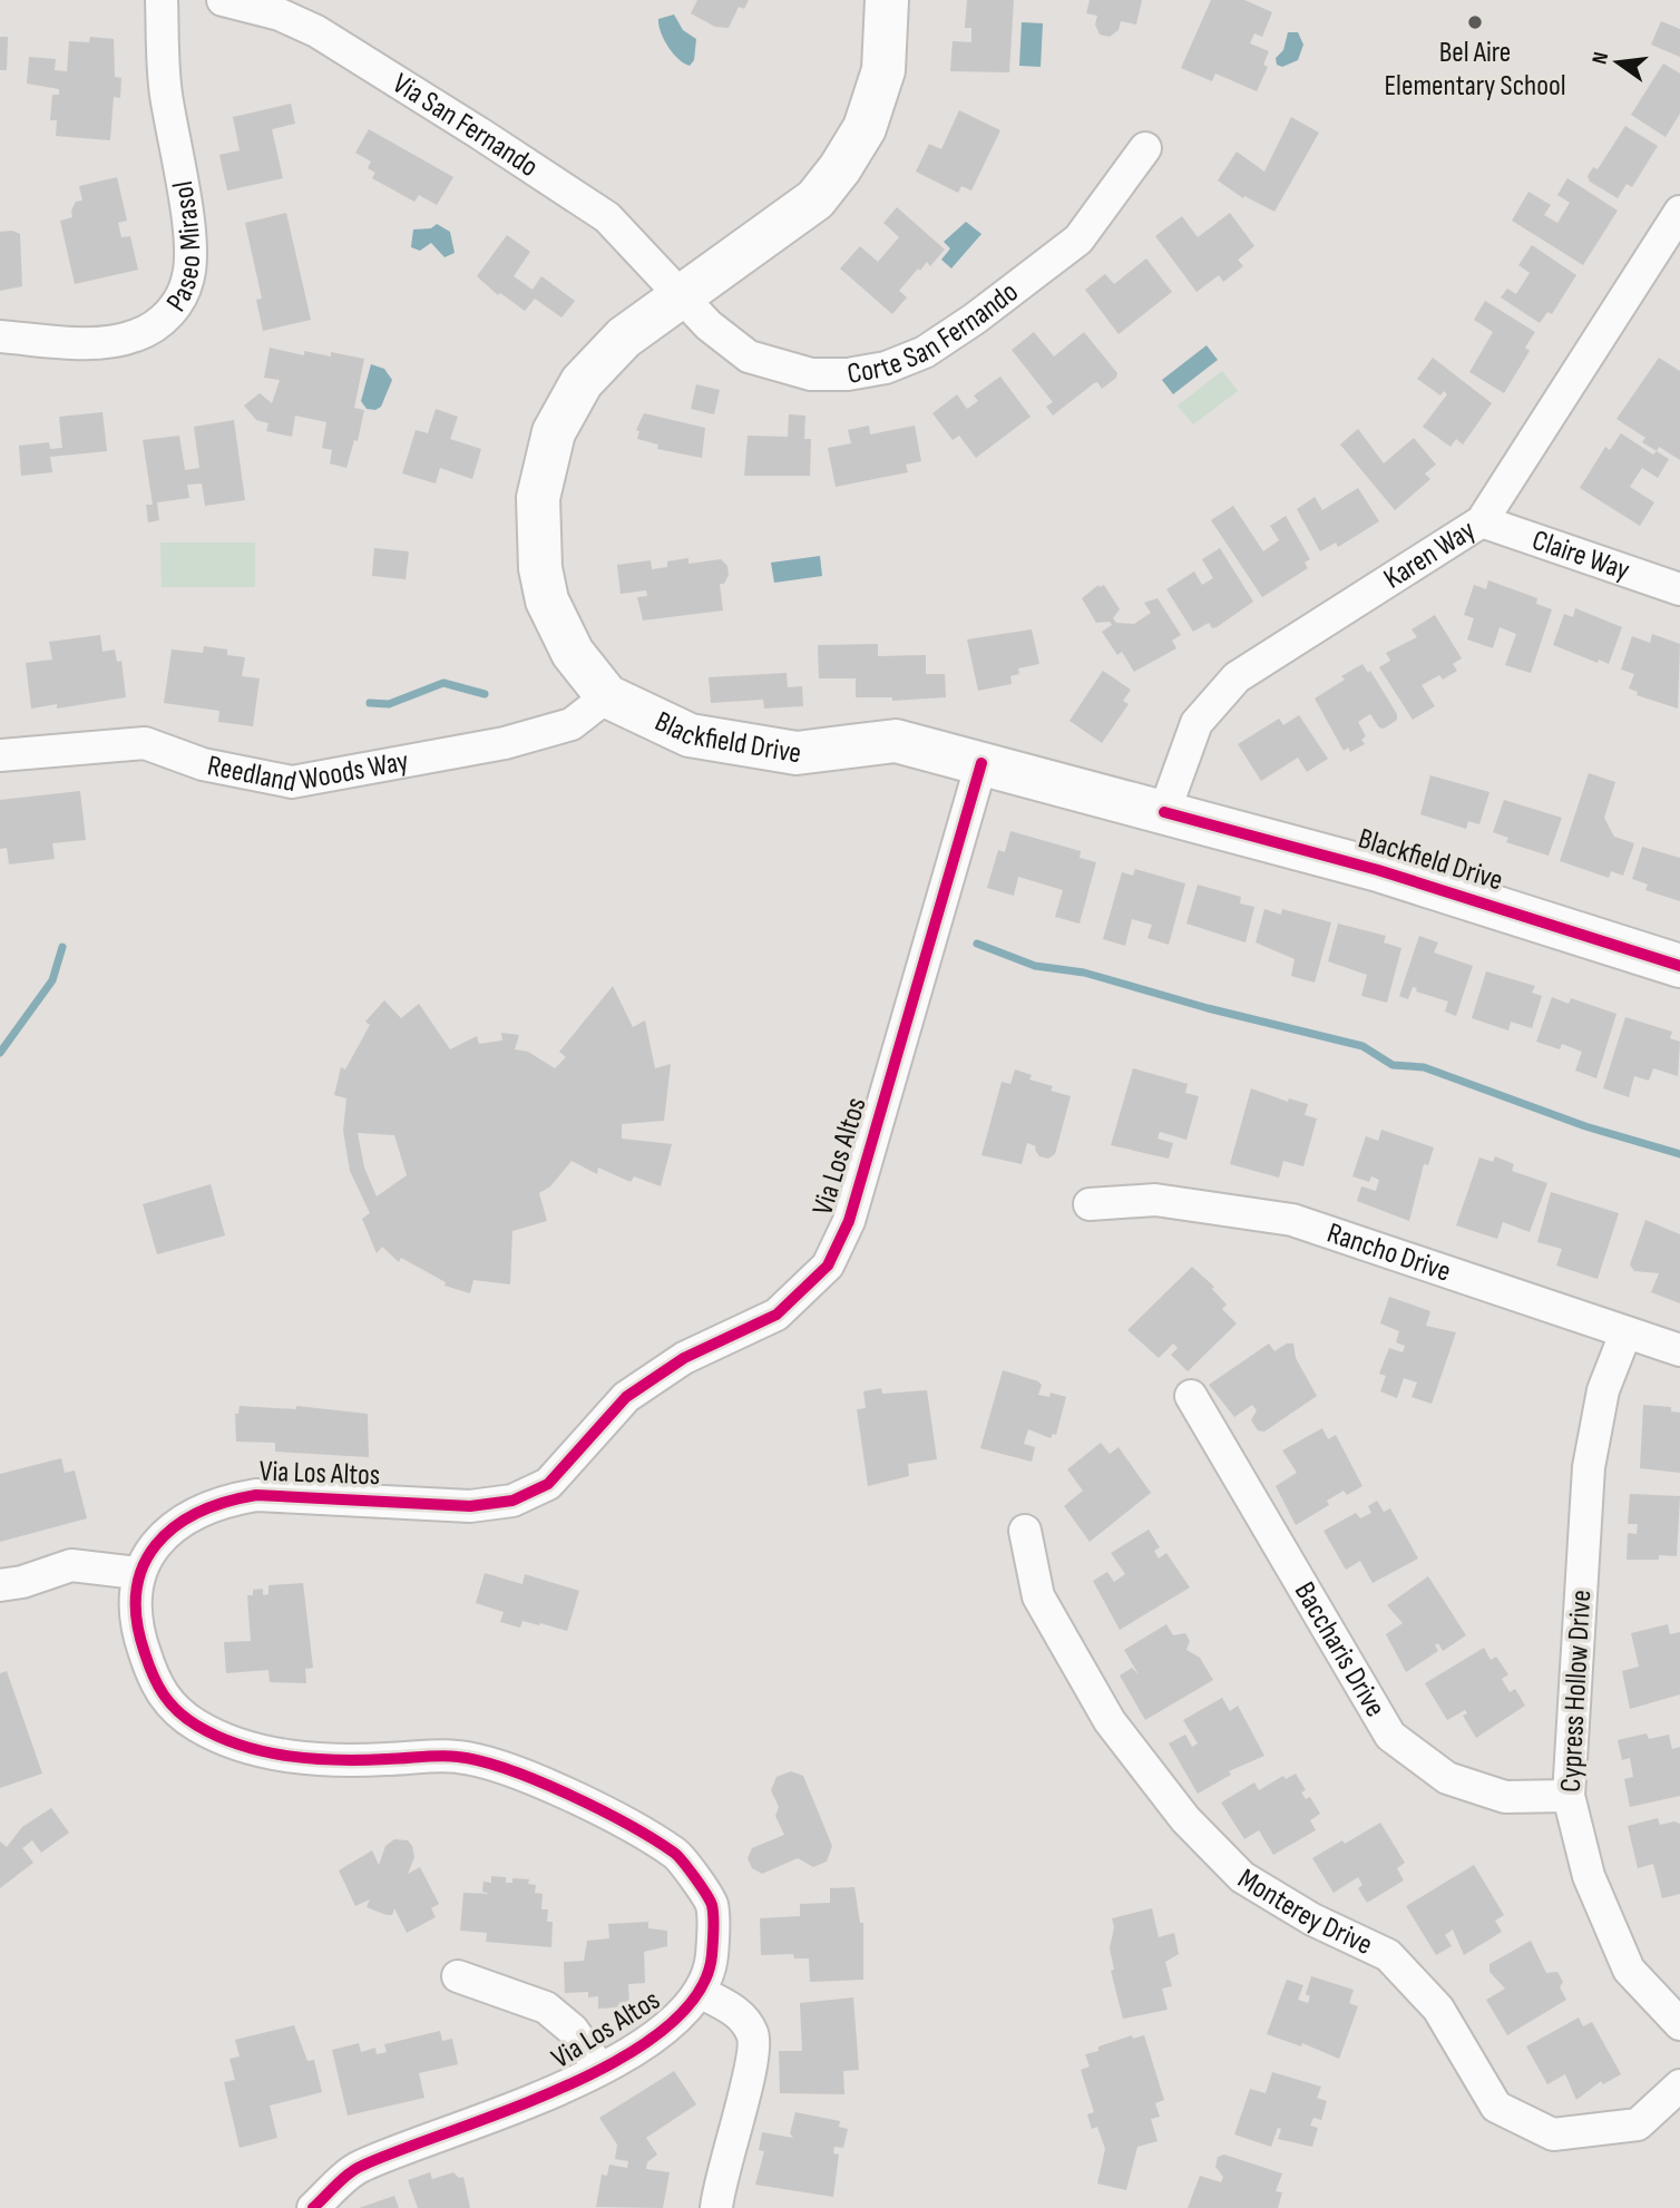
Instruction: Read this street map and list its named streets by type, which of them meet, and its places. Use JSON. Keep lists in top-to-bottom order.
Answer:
{
  "streets": {
    "street": [
      "Via San Fernando",
      "Paseo Mirasol",
      "Corte San Fernando",
      "Karen Way",
      "Claire Way",
      "Blackfield Drive",
      "Reedland Woods Way",
      "Via Los Altos",
      "Rancho Drive",
      "Baccharis Drive",
      "Cypress Hollow Drive",
      "Monterey Drive"
    ]
  },
  "crossings": [
    ["Via San Fernando", "Corte San Fernando"],
    ["Via San Fernando", "Blackfield Drive"],
    ["Corte San Fernando", "Blackfield Drive"],
    ["Karen Way", "Claire Way"],
    ["Karen Way", "Blackfield Drive"],
    ["Blackfield Drive", "Reedland Woods Way"],
    ["Blackfield Drive", "Via Los Altos"],
    ["Rancho Drive", "Cypress Hollow Drive"],
    ["Baccharis Drive", "Cypress Hollow Drive"]
  ],
  "places": ["Bel Aire Elementary School"],
  "north": "left"
}
